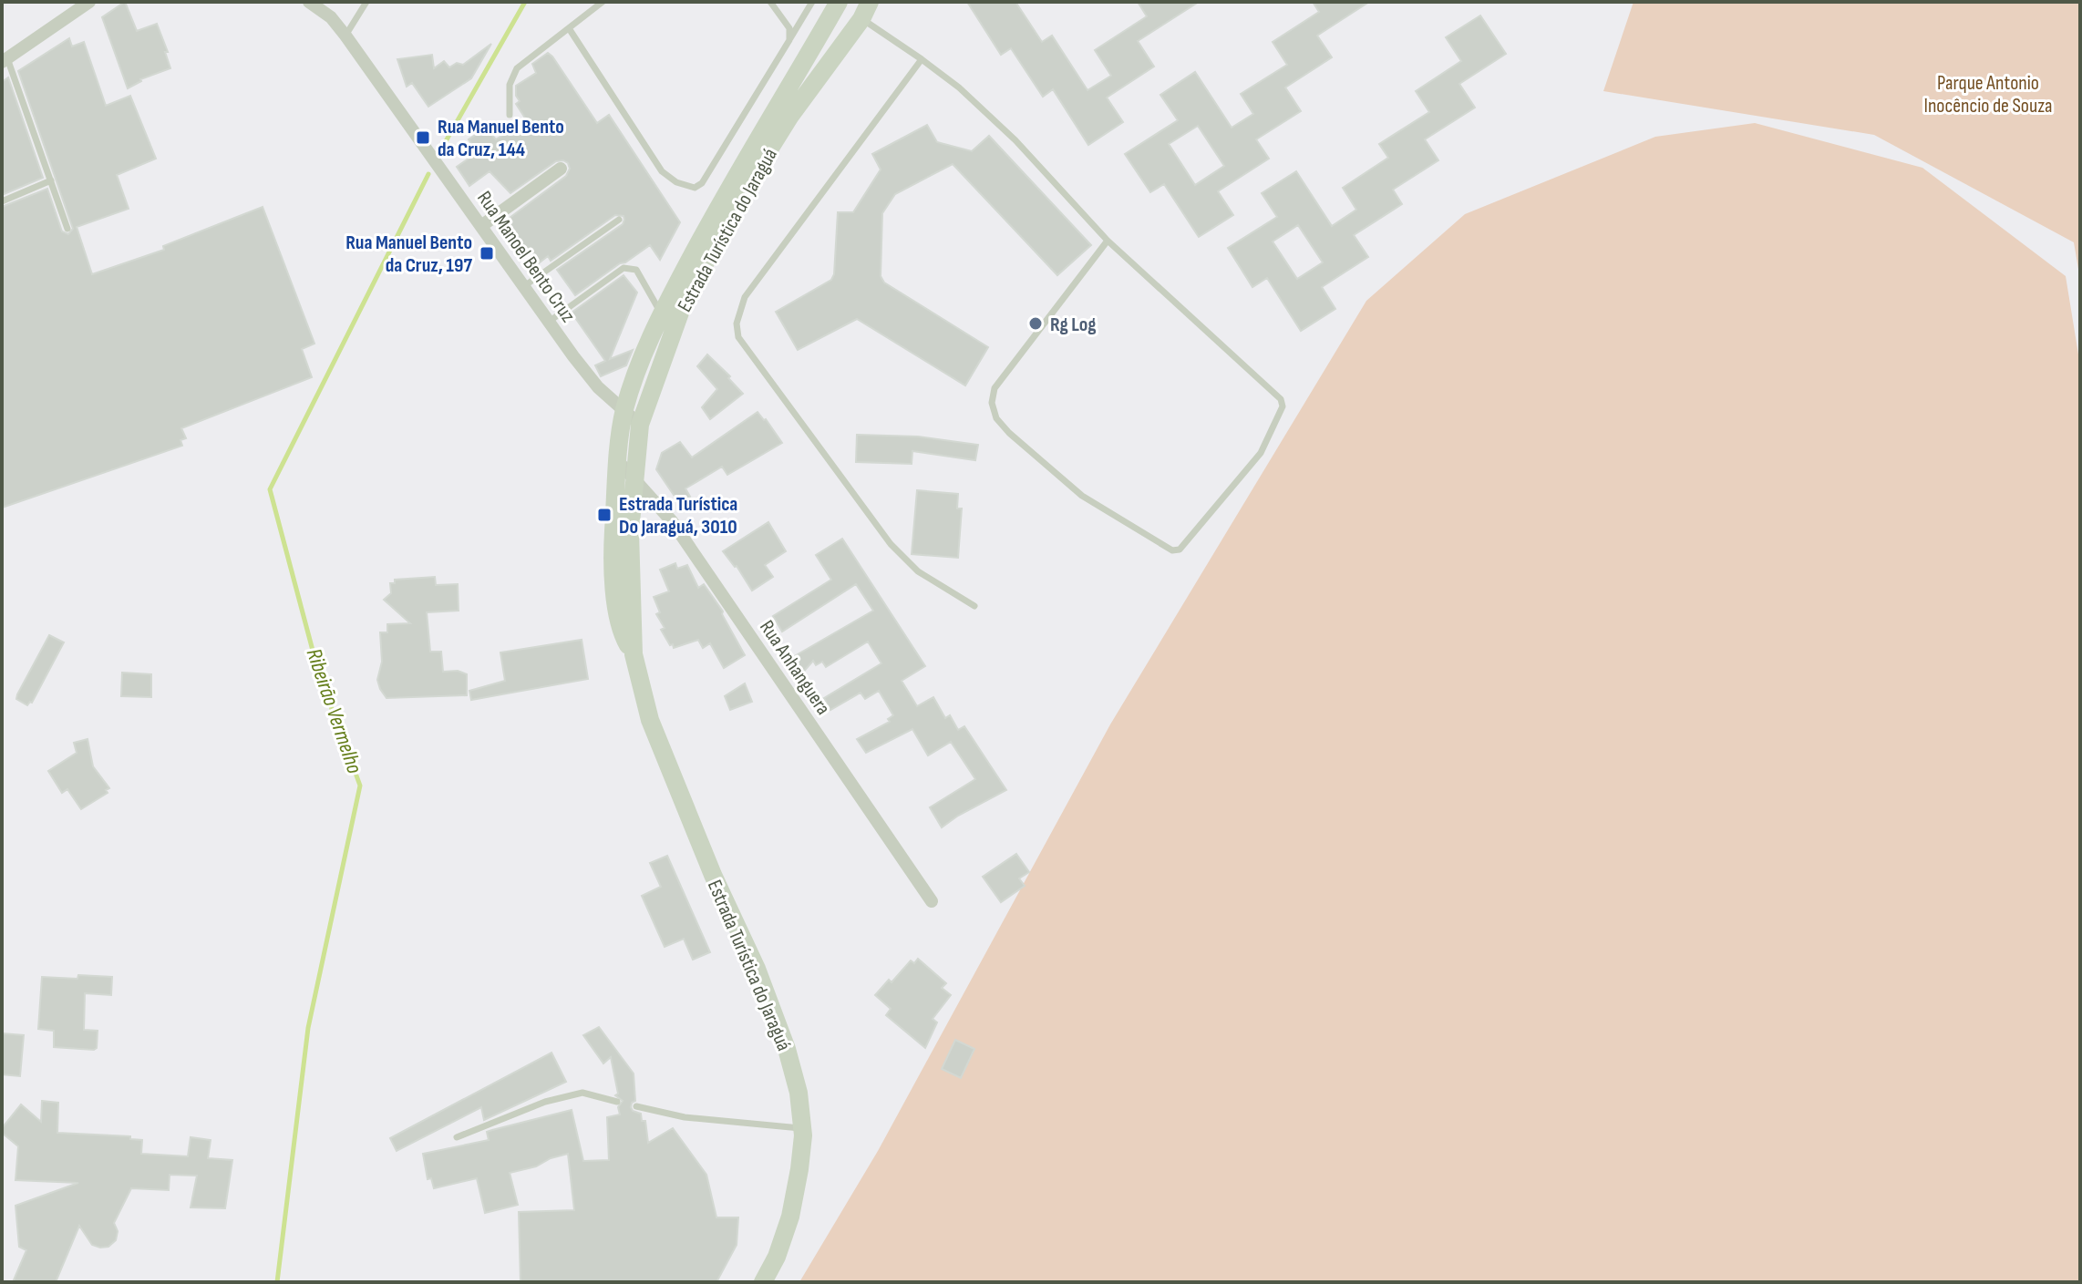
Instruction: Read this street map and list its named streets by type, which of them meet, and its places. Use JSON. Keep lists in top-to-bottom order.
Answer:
{
  "streets": {
    "main road": ["Estrada Turística do Jaraguá"],
    "street": ["Rua Manoel Bento Cruz", "Rua Anhanguera"]
  },
  "crossings": [
    ["Estrada Turística do Jaraguá", "Rua Manoel Bento Cruz"],
    ["Estrada Turística do Jaraguá", "Rua Anhanguera"]
  ],
  "water": ["Ribeirão Vermelho"],
  "parks": ["Parque Antonio Inocêncio de Souza"],
  "places": {
    "transit": ["Rua Manuel Bento da Cruz, 144", "Rua Manuel Bento da Cruz, 197", "Estrada Turística Do Jaraguá, 3010"],
    "other": ["Rg Log"]
  }
}
